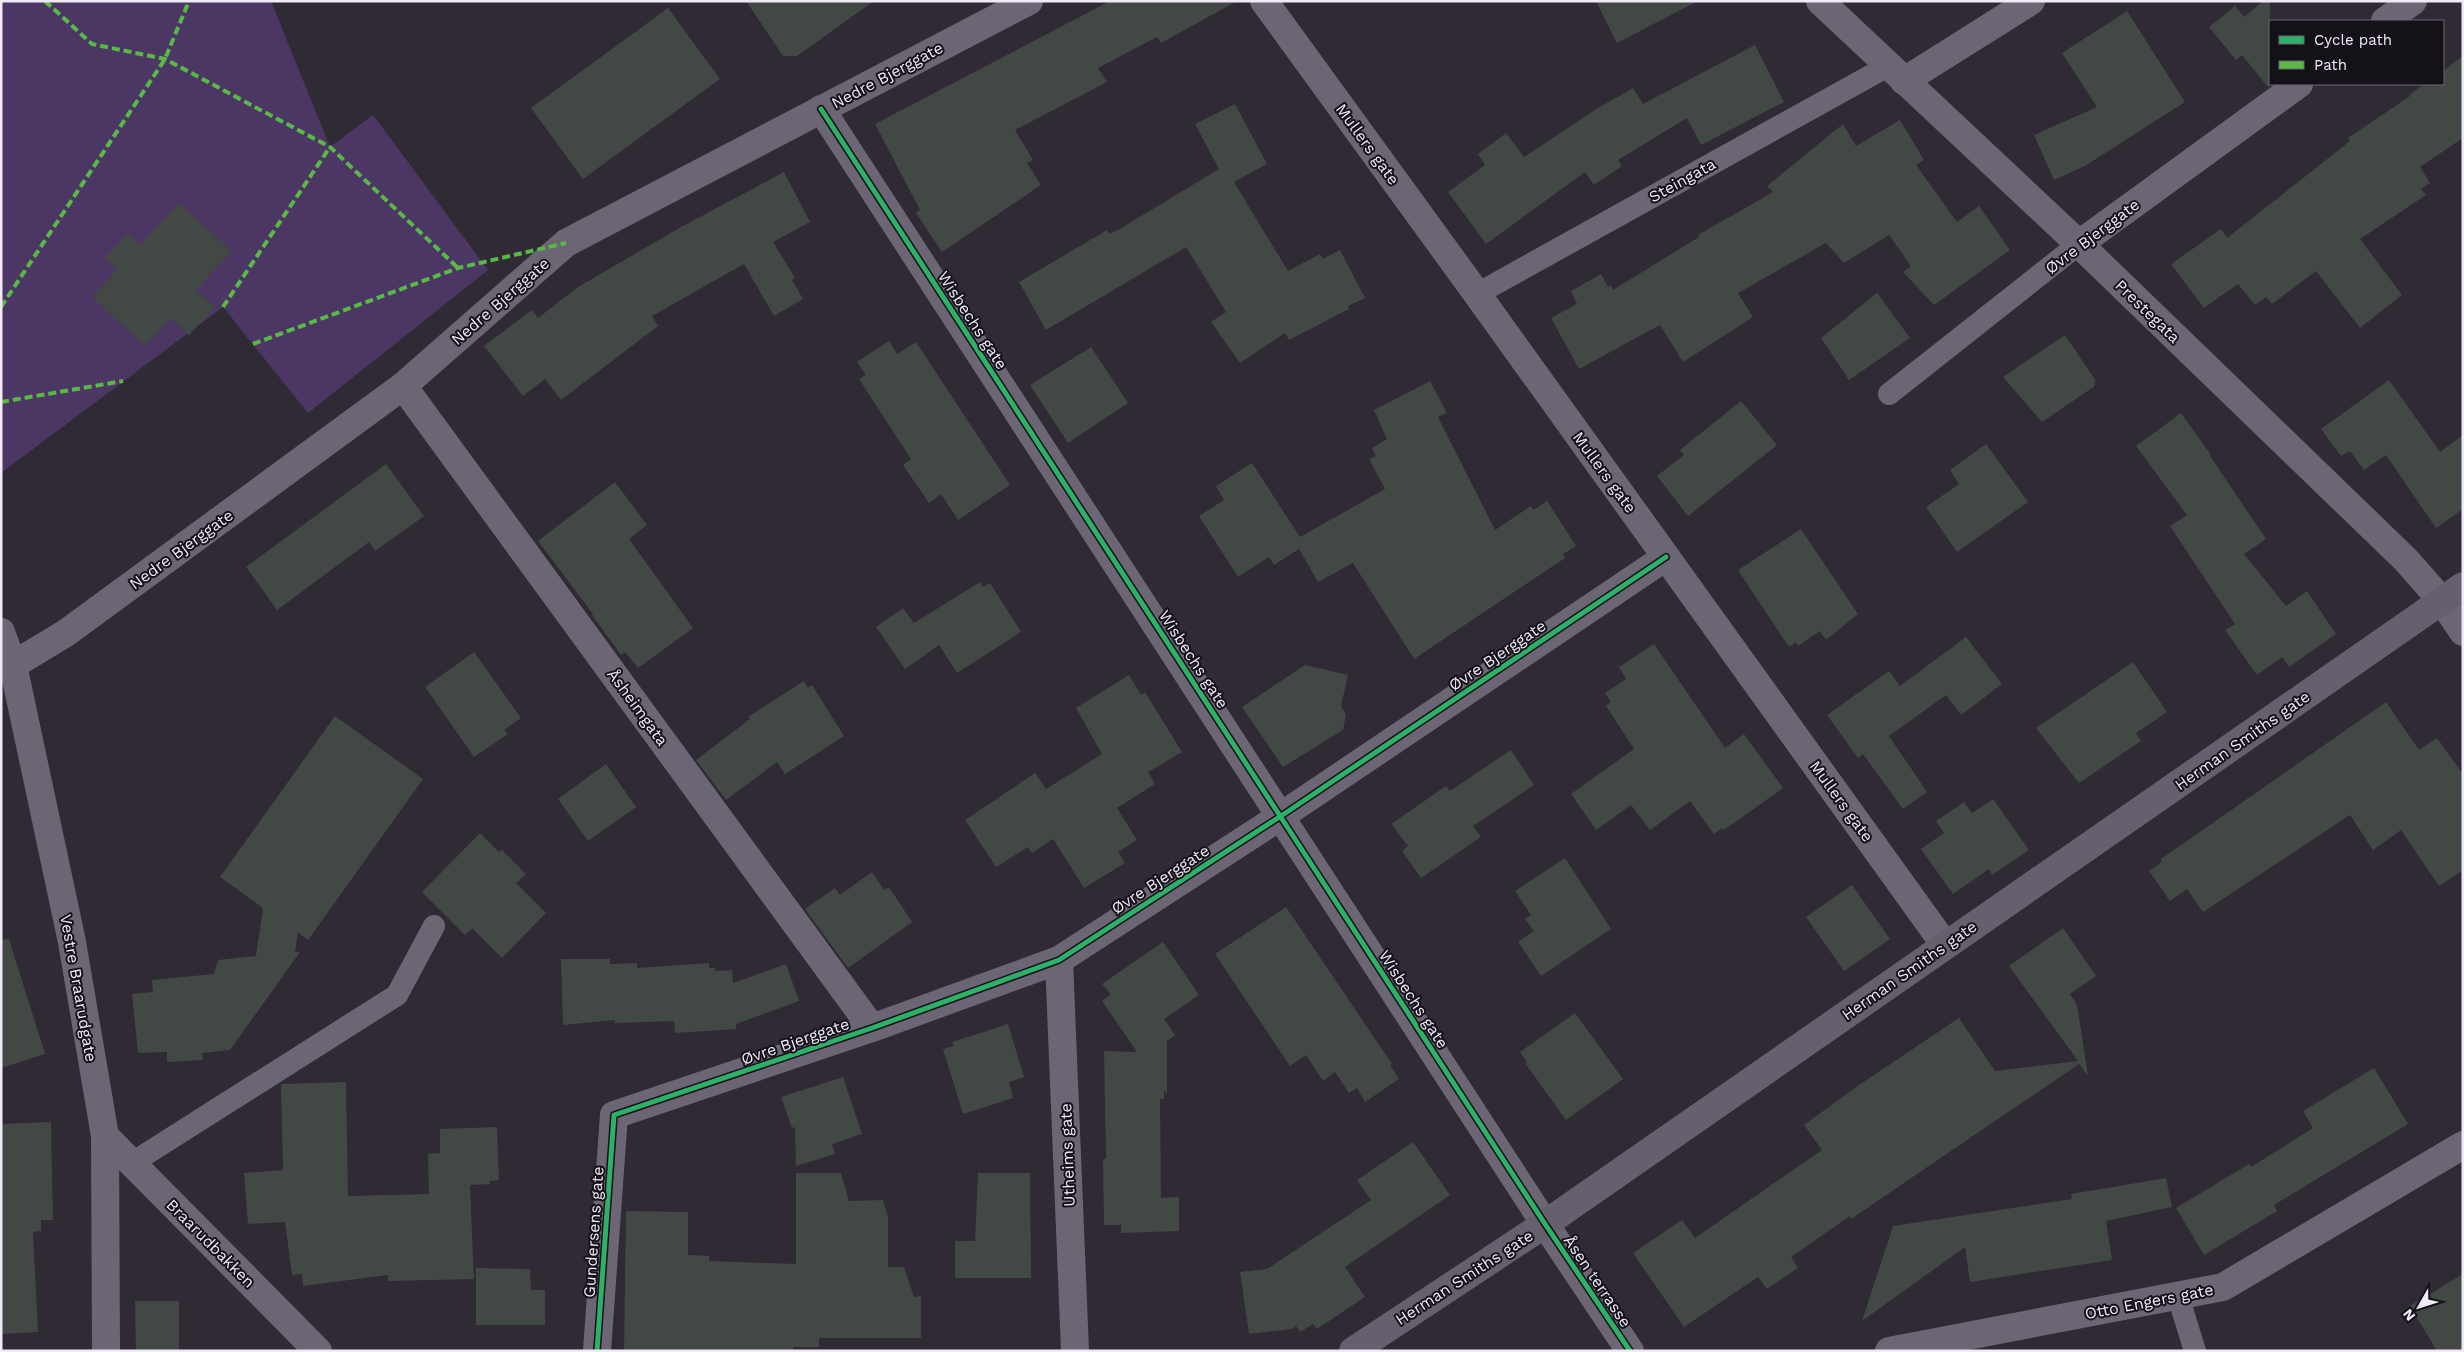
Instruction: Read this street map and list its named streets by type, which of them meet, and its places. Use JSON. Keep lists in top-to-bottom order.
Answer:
{
  "streets": {
    "main road": ["Herman Smiths gate"],
    "street": [
      "Nedre Bjerggate",
      "Mullers gate",
      "Steingata",
      "Øvre Bjerggate",
      "Prestegata",
      "Wisbechs gate",
      "Åsheimgata",
      "Vestre Braarudgate",
      "Utheims gate",
      "Gundersens gate",
      "Braarudbakken",
      "Åsen terrasse",
      "Otto Engers gate"
    ]
  },
  "crossings": [
    ["Nedre Bjerggate", "Wisbechs gate"],
    ["Nedre Bjerggate", "Åsheimgata"],
    ["Nedre Bjerggate", "Vestre Braarudgate"],
    ["Mullers gate", "Steingata"],
    ["Mullers gate", "Øvre Bjerggate"],
    ["Mullers gate", "Herman Smiths gate"],
    ["Steingata", "Prestegata"],
    ["Øvre Bjerggate", "Prestegata"],
    ["Øvre Bjerggate", "Wisbechs gate"],
    ["Øvre Bjerggate", "Åsheimgata"],
    ["Øvre Bjerggate", "Utheims gate"],
    ["Øvre Bjerggate", "Gundersens gate"],
    ["Prestegata", "Herman Smiths gate"],
    ["Wisbechs gate", "Herman Smiths gate"],
    ["Wisbechs gate", "Åsen terrasse"],
    ["Herman Smiths gate", "Åsen terrasse"],
    ["Vestre Braarudgate", "Braarudbakken"]
  ],
  "legend": ["Cycle path", "Path"],
  "north": "bottom left"
}
